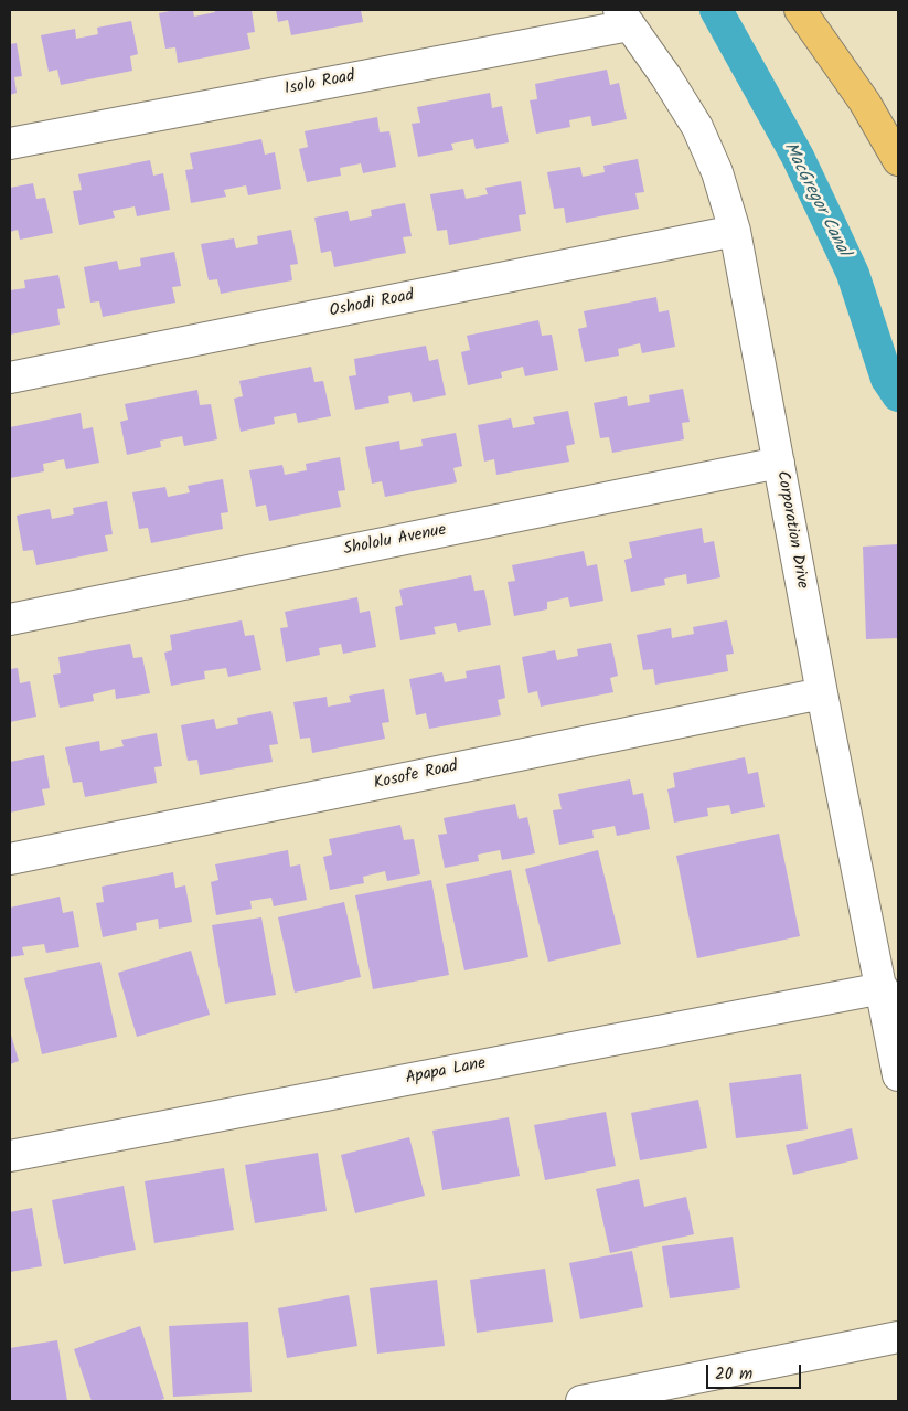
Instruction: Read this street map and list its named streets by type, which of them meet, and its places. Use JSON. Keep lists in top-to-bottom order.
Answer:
{
  "streets": {
    "street": [
      "Isolo Road",
      "Oshodi Road",
      "Corporation Drive",
      "Shololu Avenue",
      "Kosofe Road",
      "Apapa Lane"
    ]
  },
  "crossings": [
    ["Isolo Road", "Corporation Drive"],
    ["Oshodi Road", "Corporation Drive"],
    ["Corporation Drive", "Shololu Avenue"],
    ["Corporation Drive", "Kosofe Road"],
    ["Corporation Drive", "Apapa Lane"]
  ],
  "water": ["MacGregor Canal"],
  "scale_bar": "20 m"
}
